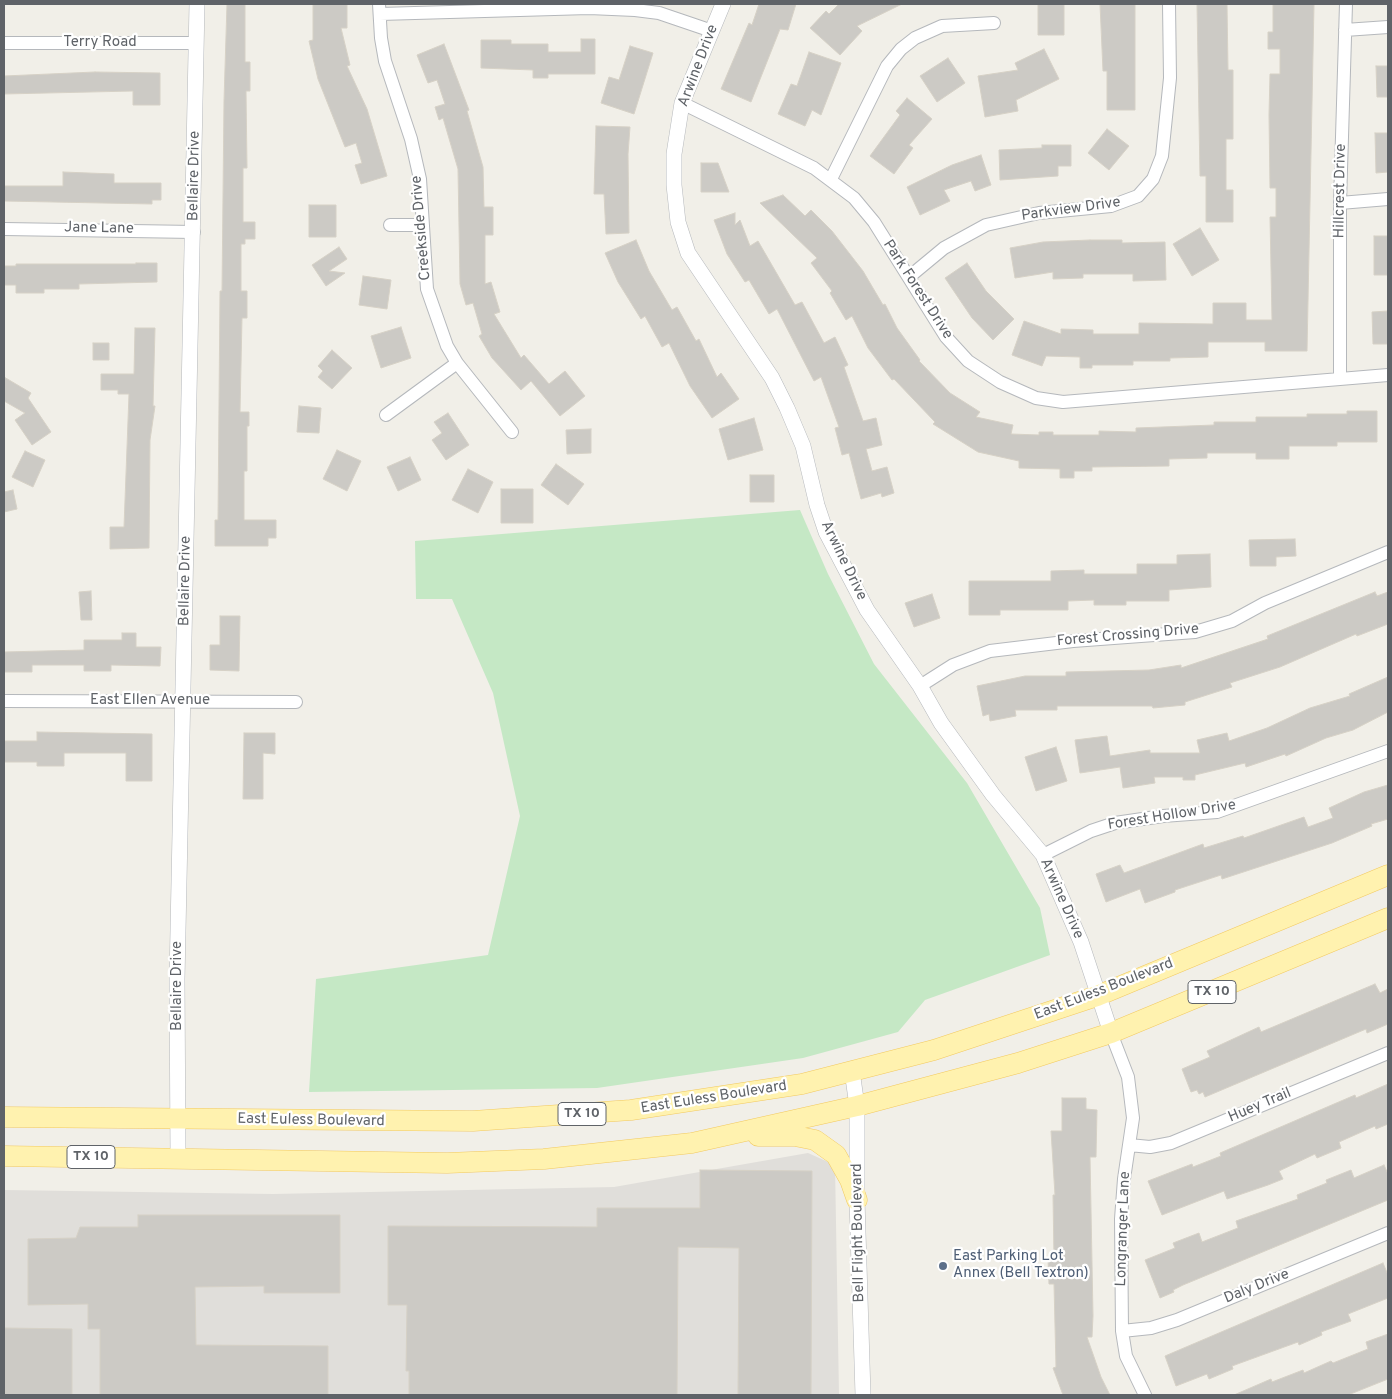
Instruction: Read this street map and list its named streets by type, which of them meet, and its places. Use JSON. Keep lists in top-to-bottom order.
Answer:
{
  "streets": {
    "main road": ["East Euless Boulevard", "TX 10"],
    "street": [
      "Terry Road",
      "Arwine Drive",
      "Bellaire Drive",
      "Hillcrest Drive",
      "Parkview Drive",
      "Creekside Drive",
      "Jane Lane",
      "Park Forest Drive",
      "Forest Crossing Drive",
      "East Ellen Avenue",
      "Forest Hollow Drive",
      "Huey Trail",
      "Longranger Lane",
      "Bell Flight Boulevard",
      "Daly Drive"
    ]
  },
  "crossings": [
    ["Terry Road", "Bellaire Drive"],
    ["Arwine Drive", "Park Forest Drive"],
    ["Arwine Drive", "Forest Crossing Drive"],
    ["Arwine Drive", "Forest Hollow Drive"],
    ["Arwine Drive", "East Euless Boulevard"],
    ["Arwine Drive", "TX 10"],
    ["Arwine Drive", "Longranger Lane"],
    ["Bellaire Drive", "Jane Lane"],
    ["Bellaire Drive", "East Ellen Avenue"],
    ["Bellaire Drive", "East Euless Boulevard"],
    ["Bellaire Drive", "TX 10"],
    ["Hillcrest Drive", "Park Forest Drive"],
    ["Parkview Drive", "Park Forest Drive"],
    ["East Euless Boulevard", "Bell Flight Boulevard"],
    ["TX 10", "Longranger Lane"],
    ["TX 10", "Bell Flight Boulevard"],
    ["Huey Trail", "Longranger Lane"],
    ["Longranger Lane", "Daly Drive"]
  ],
  "places": ["East Parking Lot Annex (Bell Textron)"]
}
